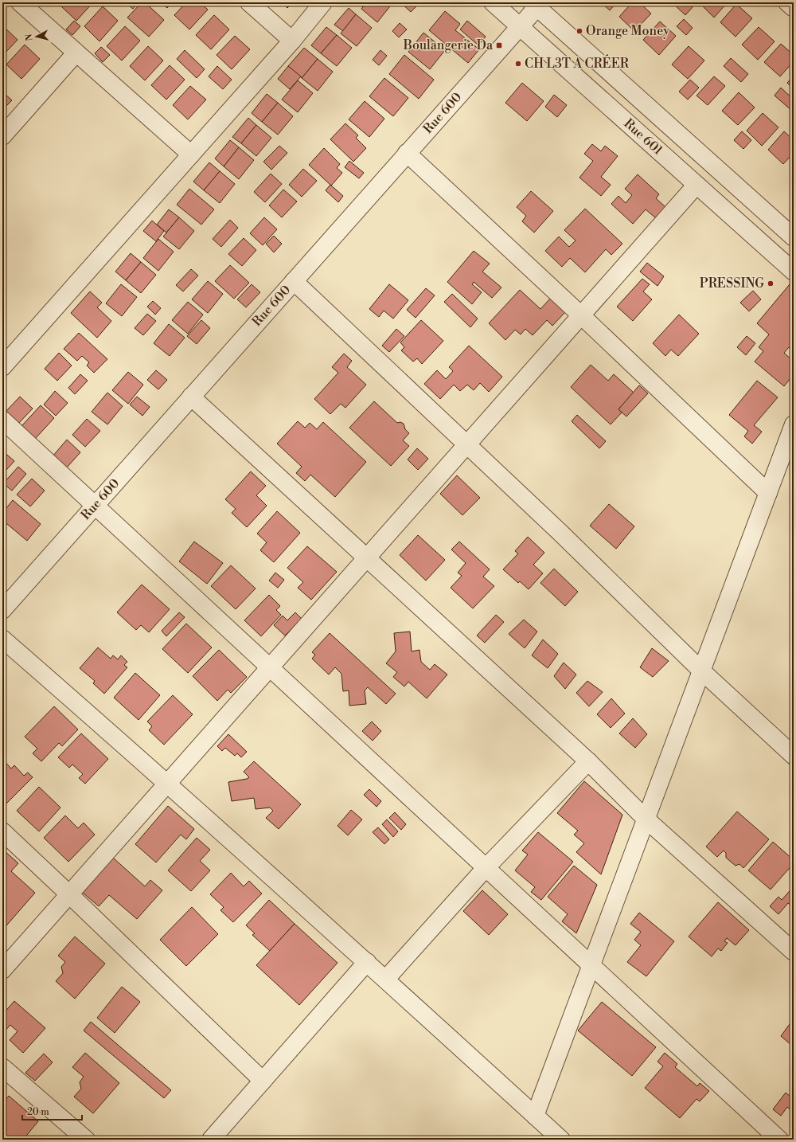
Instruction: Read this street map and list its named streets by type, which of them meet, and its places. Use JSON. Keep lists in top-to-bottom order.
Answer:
{
  "streets": {
    "street": ["Rue 600", "Rue 601"]
  },
  "crossings": [
    ["Rue 600", "Rue 601"]
  ],
  "places": {
    "other": ["Orange Money", "CH L3T A CRÉER", "PRESSING"],
    "transit": ["Boulangerie Da"]
  },
  "scale_bar": "20 m",
  "north": "left"
}
